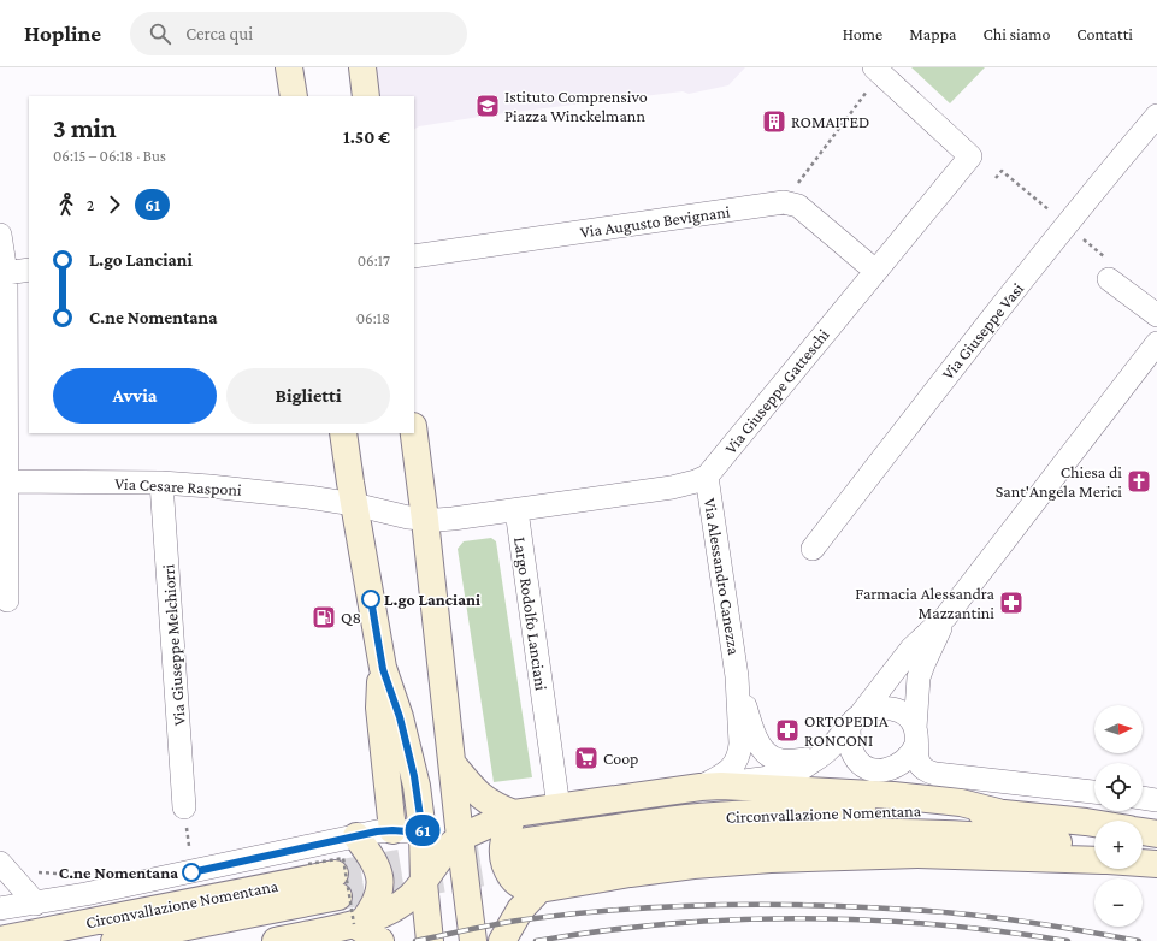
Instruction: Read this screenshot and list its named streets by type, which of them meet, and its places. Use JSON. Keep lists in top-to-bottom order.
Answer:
{
  "streets": {
    "street": [
      "Via Augusto Bevignani",
      "Via Giuseppe Vasi",
      "Via Giuseppe Gatteschi",
      "Via Cesare Rasponi",
      "Via Alessandro Canezza",
      "Largo Rodolfo Lanciani",
      "Via Giuseppe Melchiorri",
      "Circonvallazione Nomentana"
    ]
  },
  "crossings": [
    ["Via Giuseppe Gatteschi", "Via Alessandro Canezza"],
    ["Via Giuseppe Gatteschi", "Largo Rodolfo Lanciani"],
    ["Via Cesare Rasponi", "Via Giuseppe Melchiorri"],
    ["Via Alessandro Canezza", "Circonvallazione Nomentana"]
  ],
  "places": {
    "school or university": ["Istituto Comprensivo Piazza Winckelmann"],
    "building": ["ROMAITED"],
    "church": ["Chiesa di Sant'Angela Merici"],
    "other": ["L.go Lanciani", "C.ne Nomentana"],
    "pharmacy": ["Farmacia Alessandra Mazzantini", "ORTOPEDIA RONCONI"],
    "fuel station": ["Q8"],
    "supermarket": ["Coop"]
  },
  "lines": ["bus line 61"],
  "north": "right",
  "page": {
    "header": "Hopline",
    "search": "Cerca qui",
    "nav": [
      "Home",
      "Mappa",
      "Chi siamo",
      "Contatti"
    ],
    "on_map": "61",
    "heading": ["3 min", "06:15 – 06:18 · Bus", "1.50 €"],
    "legs": ["2", "61"],
    "list": [
      {
        "name": "L.go Lanciani",
        "value": "06:17"
      },
      {
        "name": "C.ne Nomentana",
        "value": "06:18"
      }
    ],
    "buttons": ["Avvia", "Biglietti"],
    "map_buttons": ["+", "−"]
  }
}
